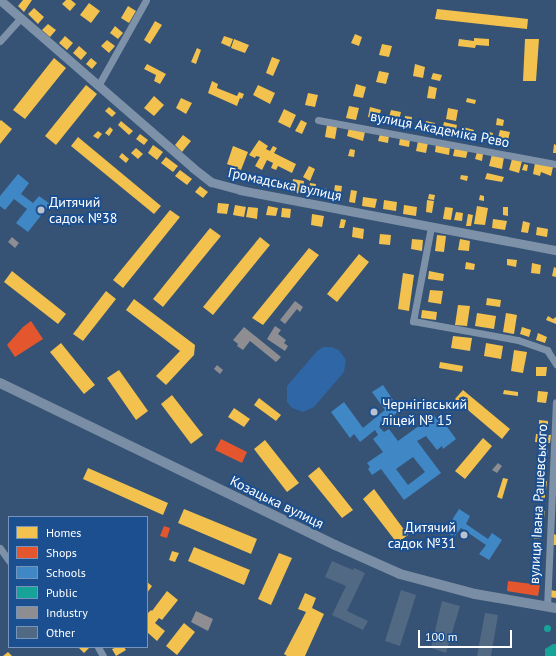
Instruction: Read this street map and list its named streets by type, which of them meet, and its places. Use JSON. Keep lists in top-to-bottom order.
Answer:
{
  "streets": {
    "main road": ["Козацька вулиця"],
    "street": ["вулиця Академіка Рево", "Громадська вулиця", "вулиця Івана Рашевського"]
  },
  "crossings": [
    ["Козацька вулиця", "вулиця Івана Рашевського"]
  ],
  "places": ["Дитячий садок №38", "Чернігівський ліцей № 15", "Дитячий садок №31"],
  "legend": [
    "Homes",
    "Shops",
    "Schools",
    "Public",
    "Industry",
    "Other"
  ],
  "scale_bar": "100 m"
}
